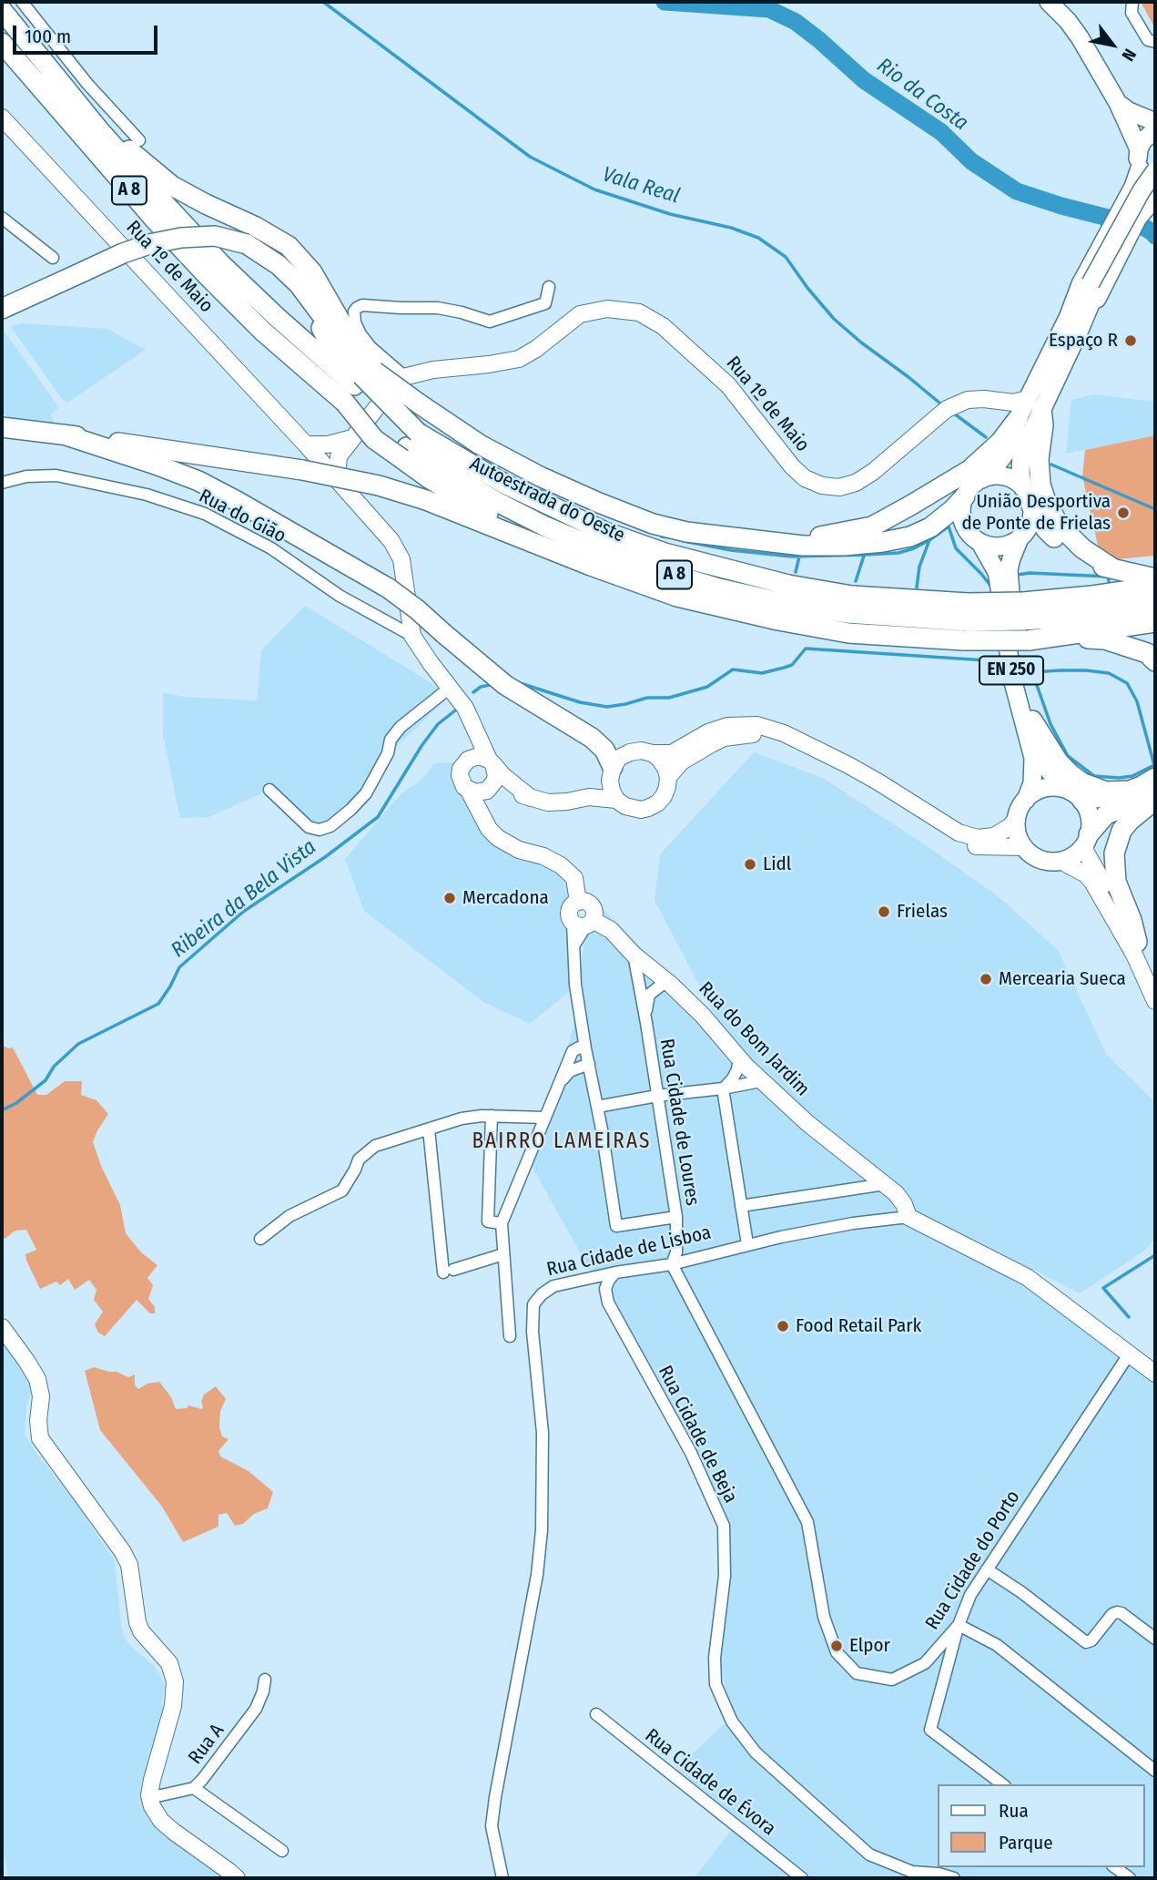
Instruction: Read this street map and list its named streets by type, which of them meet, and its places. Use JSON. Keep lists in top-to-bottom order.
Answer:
{
  "streets": {
    "highway": ["A 8", "Autoestrada do Oeste"],
    "main road": ["EN 250"],
    "street": [
      "Rua 1º de Maio",
      "Rua do Gião",
      "Rua do Bom Jardim",
      "Rua Cidade de Loures",
      "Rua Cidade de Lisboa",
      "Rua Cidade de Beja",
      "Rua Cidade do Porto",
      "Rua A",
      "Rua Cidade de Évora"
    ]
  },
  "crossings": [
    ["Rua 1º de Maio", "EN 250"],
    ["Rua do Bom Jardim", "Rua Cidade de Loures"],
    ["Rua do Bom Jardim", "Rua Cidade de Lisboa"],
    ["Rua Cidade de Loures", "Rua Cidade de Lisboa"],
    ["Rua Cidade de Loures", "Rua Cidade do Porto"],
    ["Rua Cidade de Lisboa", "Rua Cidade de Beja"],
    ["Rua Cidade de Lisboa", "Rua Cidade do Porto"]
  ],
  "districts": ["BAIRRO LAMEIRAS"],
  "water": ["Rio da Costa", "Vala Real", "Ribeira da Bela Vista"],
  "places": [
    "Espaço R",
    "União Desportiva de Ponte de Frielas",
    "Lidl",
    "Mercadona",
    "Frielas",
    "Mercearia Sueca",
    "Food Retail Park",
    "Elpor"
  ],
  "legend": ["Rua", "Parque"],
  "scale_bar": "100 m",
  "north": "bottom right"
}
